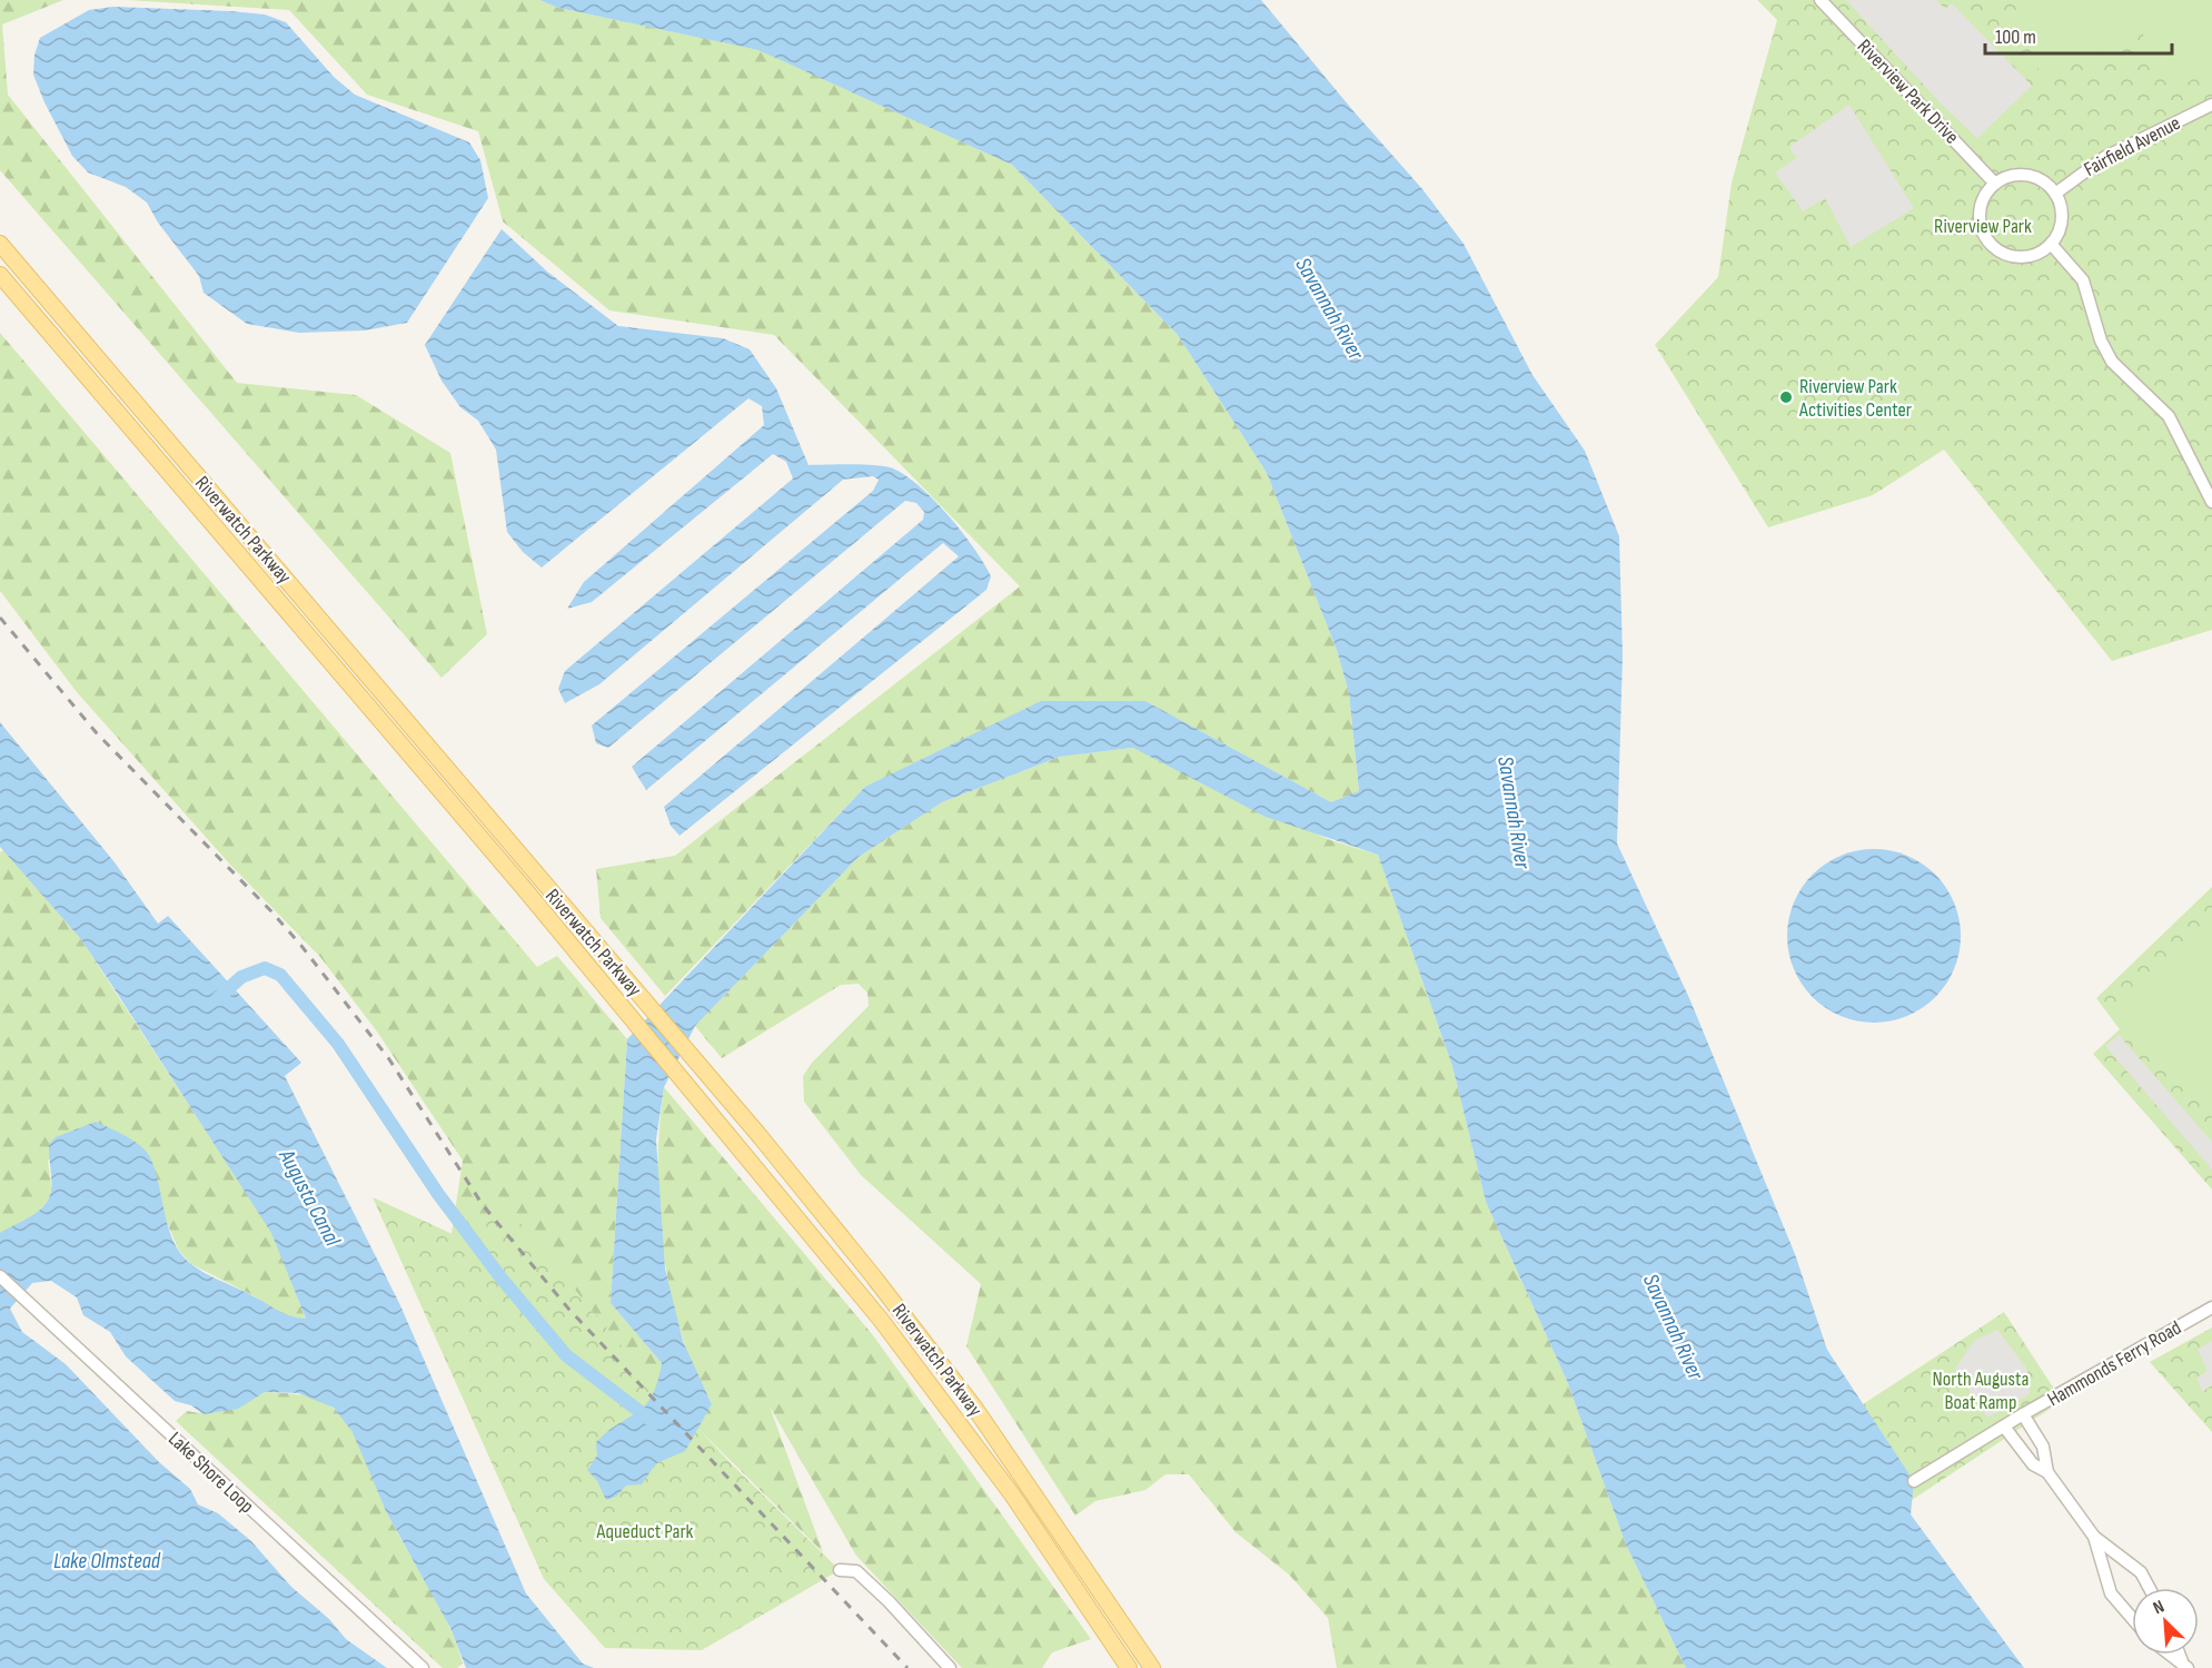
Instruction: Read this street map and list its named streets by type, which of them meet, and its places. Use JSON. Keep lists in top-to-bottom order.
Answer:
{
  "streets": {
    "main road": ["Riverwatch Parkway"],
    "street": [
      "Riverview Park Drive",
      "Fairfield Avenue",
      "Hammonds Ferry Road",
      "Lake Shore Loop"
    ]
  },
  "crossings": [
    ["Riverview Park Drive", "Fairfield Avenue"]
  ],
  "water": ["Savannah River", "Augusta Canal", "Lake Olmstead"],
  "parks": ["Riverview Park", "North Augusta Boat Ramp", "Aqueduct Park"],
  "places": ["Riverview Park Activities Center"],
  "scale_bar": "100 m",
  "north": "top left"
}
